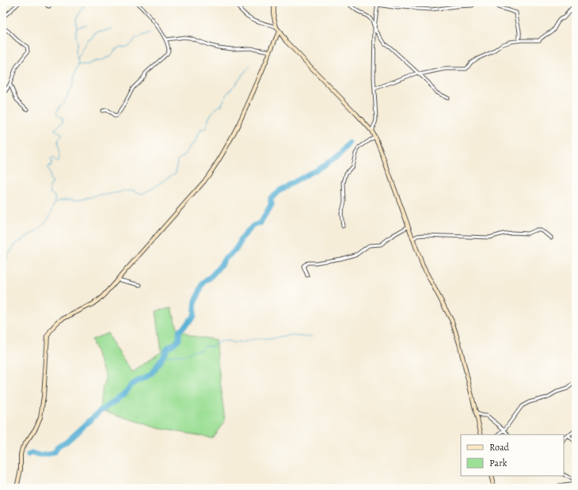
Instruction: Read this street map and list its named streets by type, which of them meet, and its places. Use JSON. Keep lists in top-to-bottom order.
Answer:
{
  "legend": ["Road", "Park"]
}
